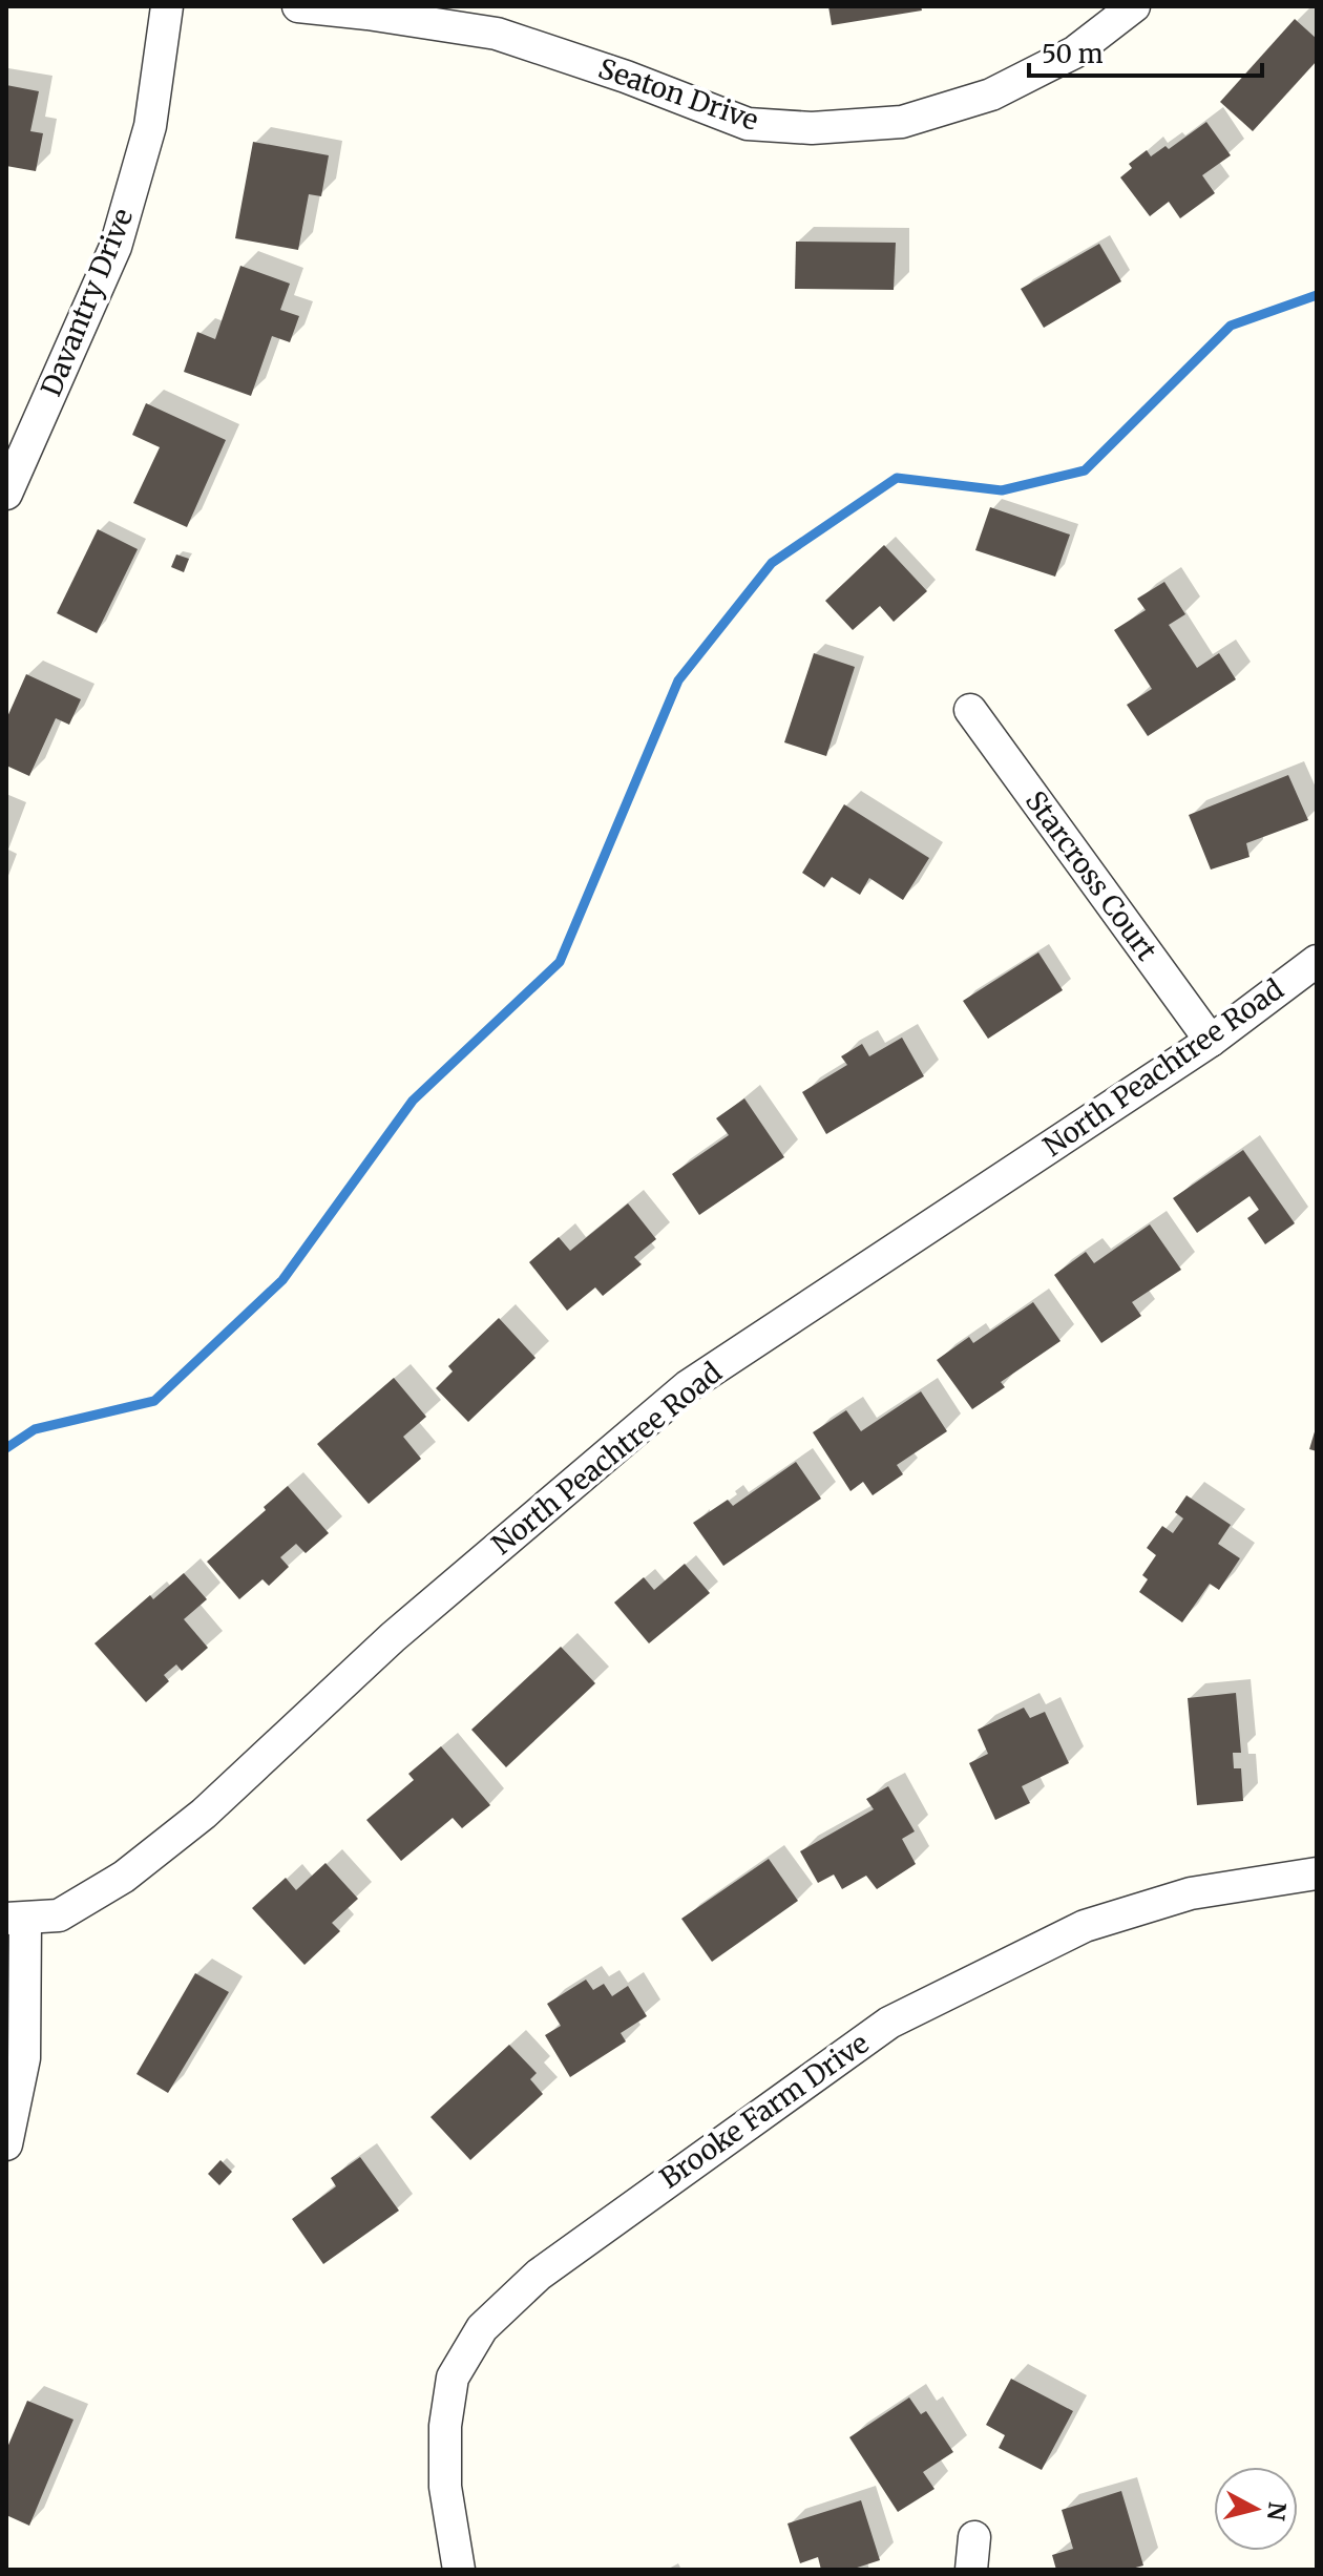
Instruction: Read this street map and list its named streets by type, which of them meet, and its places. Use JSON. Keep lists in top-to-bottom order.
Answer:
{
  "streets": {
    "street": [
      "Seaton Drive",
      "Davantry Drive",
      "Starcross Court",
      "North Peachtree Road",
      "Brooke Farm Drive"
    ]
  },
  "crossings": [
    ["Starcross Court", "North Peachtree Road"]
  ],
  "scale_bar": "50 m",
  "north": "right"
}
